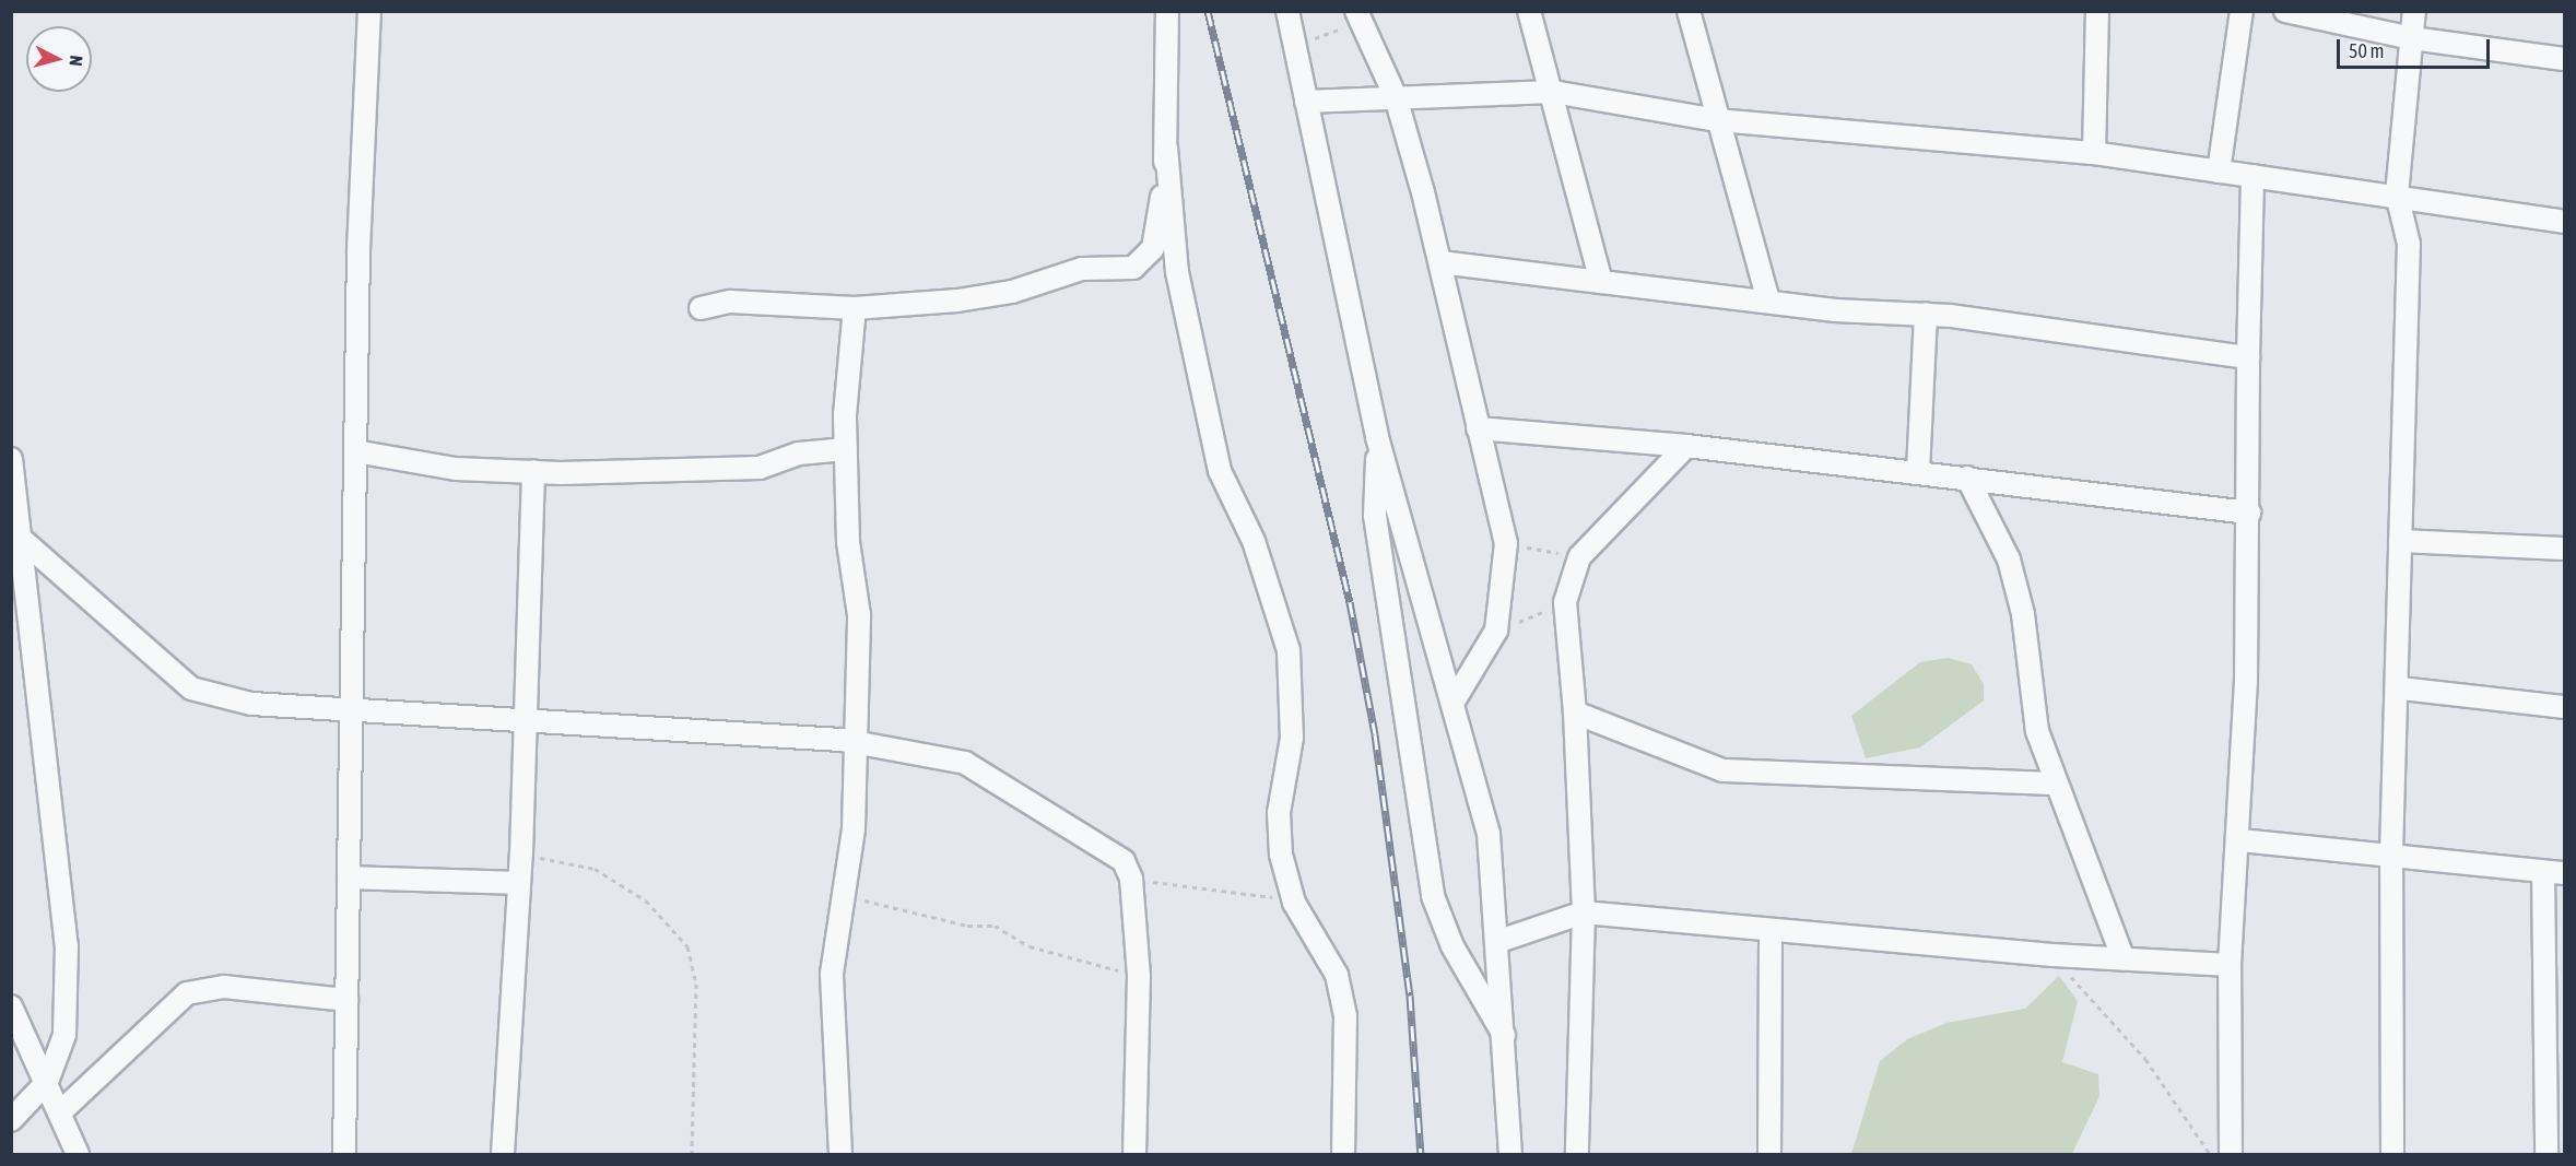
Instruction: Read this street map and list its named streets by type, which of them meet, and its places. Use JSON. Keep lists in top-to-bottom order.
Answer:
{
  "scale_bar": "50 m",
  "north": "right"
}
